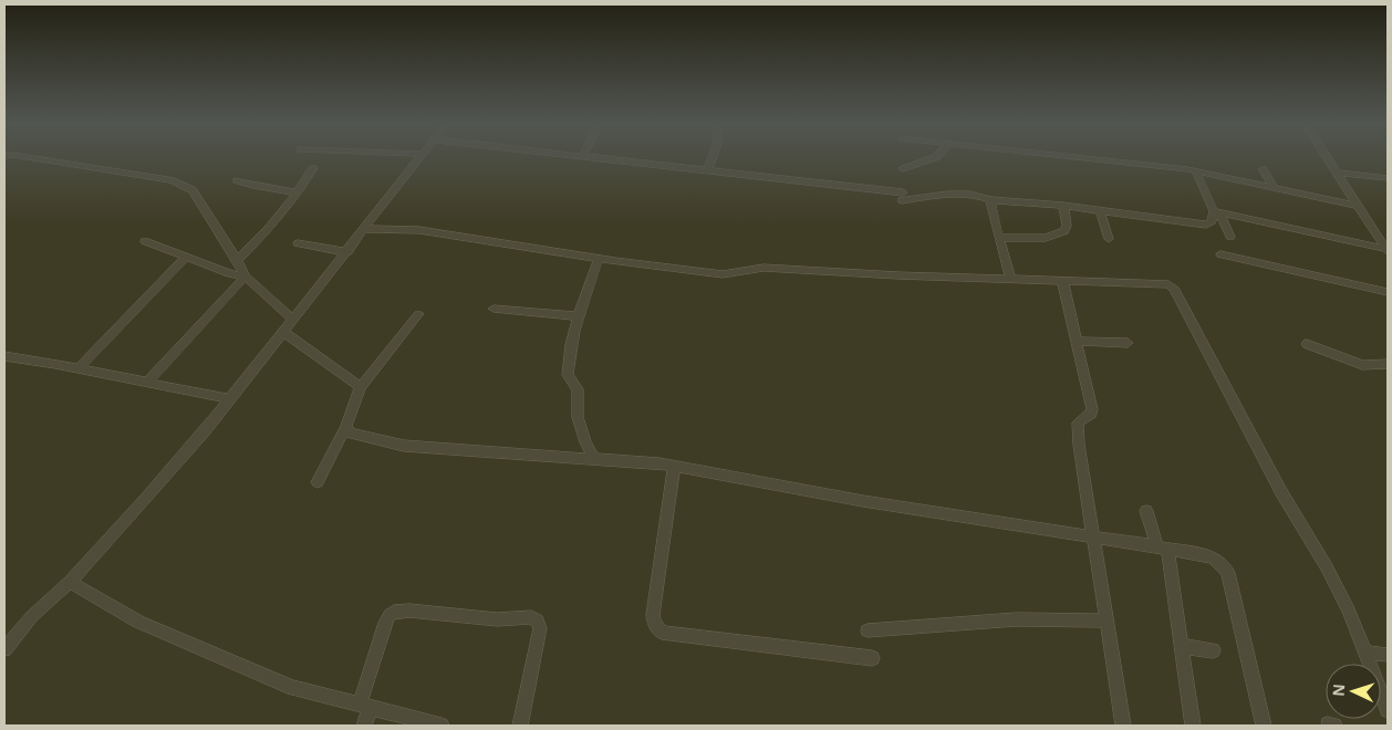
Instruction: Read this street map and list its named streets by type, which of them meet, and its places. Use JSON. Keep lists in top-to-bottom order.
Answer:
{
  "north": "left"
}
